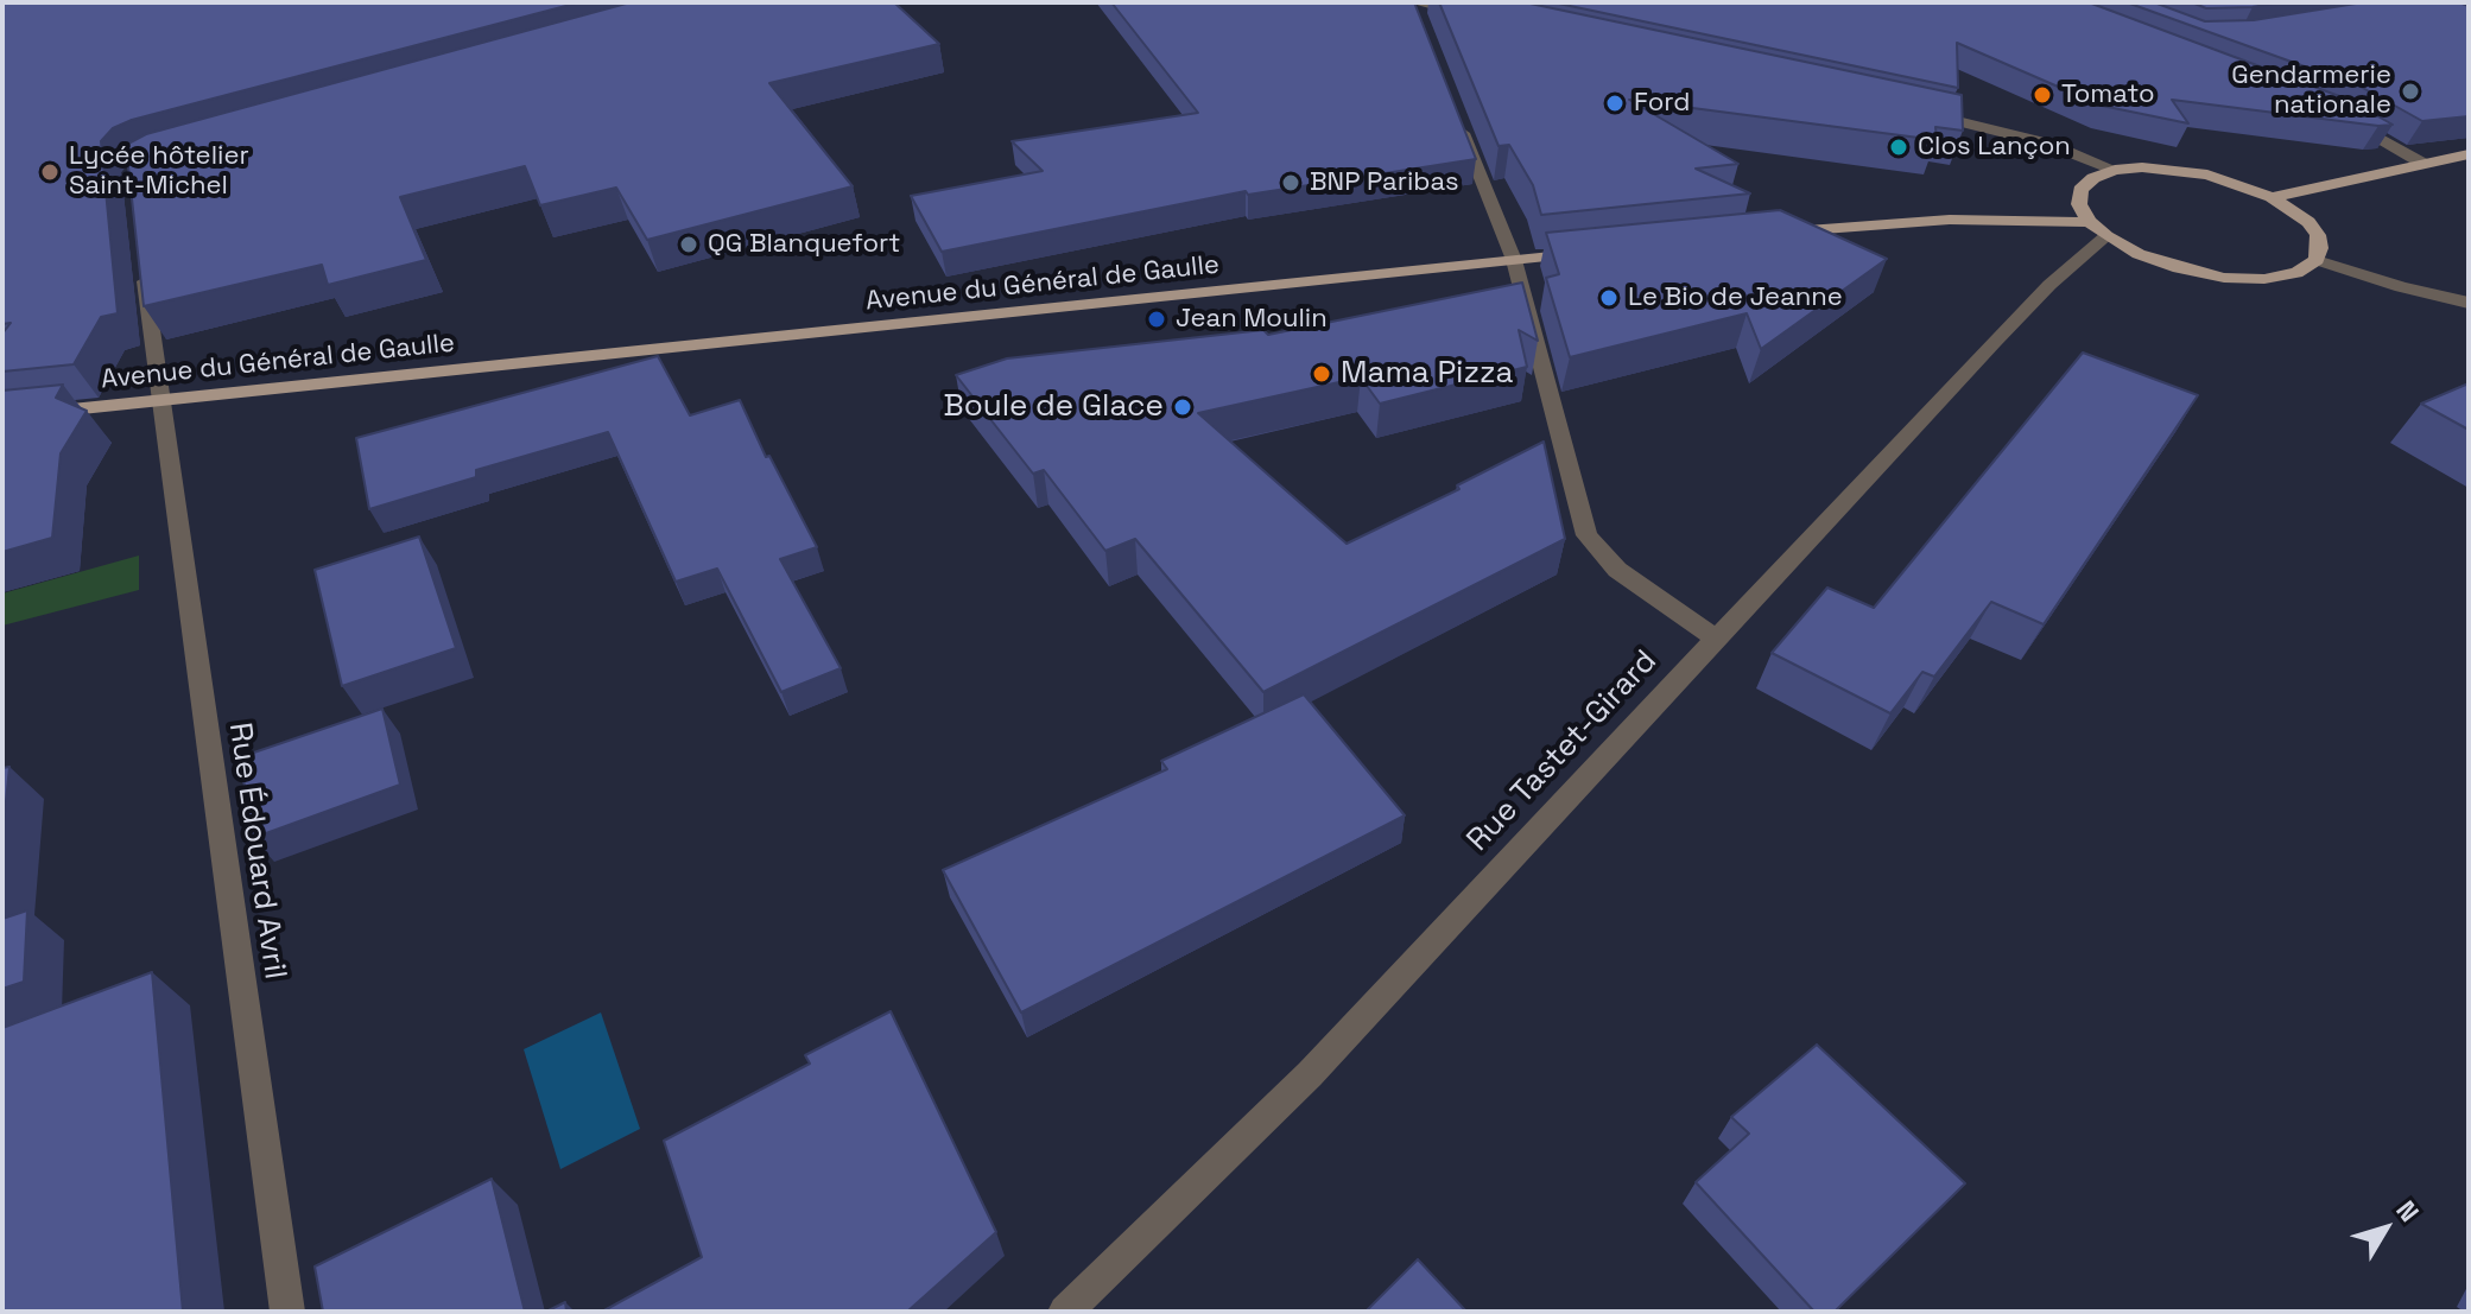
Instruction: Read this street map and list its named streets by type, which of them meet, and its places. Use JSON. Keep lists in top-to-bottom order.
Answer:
{
  "streets": {
    "main road": ["Avenue du Général de Gaulle"],
    "street": ["Rue Tastet-Girard", "Rue Édouard Avril"]
  },
  "crossings": [
    ["Avenue du Général de Gaulle", "Rue Édouard Avril"]
  ],
  "places": [
    "Gendarmerie nationale",
    "Tomato",
    "Ford",
    "Clos Lançon",
    "Lycée hôtelier Saint-Michel",
    "BNP Paribas",
    "QG Blanquefort",
    "Le Bio de Jeanne",
    "Jean Moulin",
    "Mama Pizza",
    "Boule de Glace"
  ],
  "north": "top right"
}
